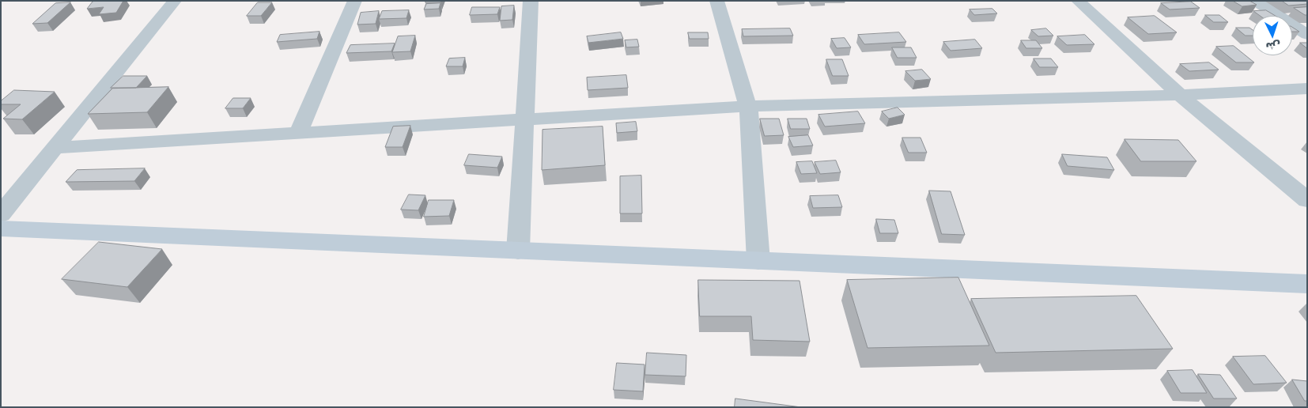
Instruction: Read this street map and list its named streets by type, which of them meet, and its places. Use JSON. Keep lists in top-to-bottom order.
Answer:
{
  "north": "bottom"
}
